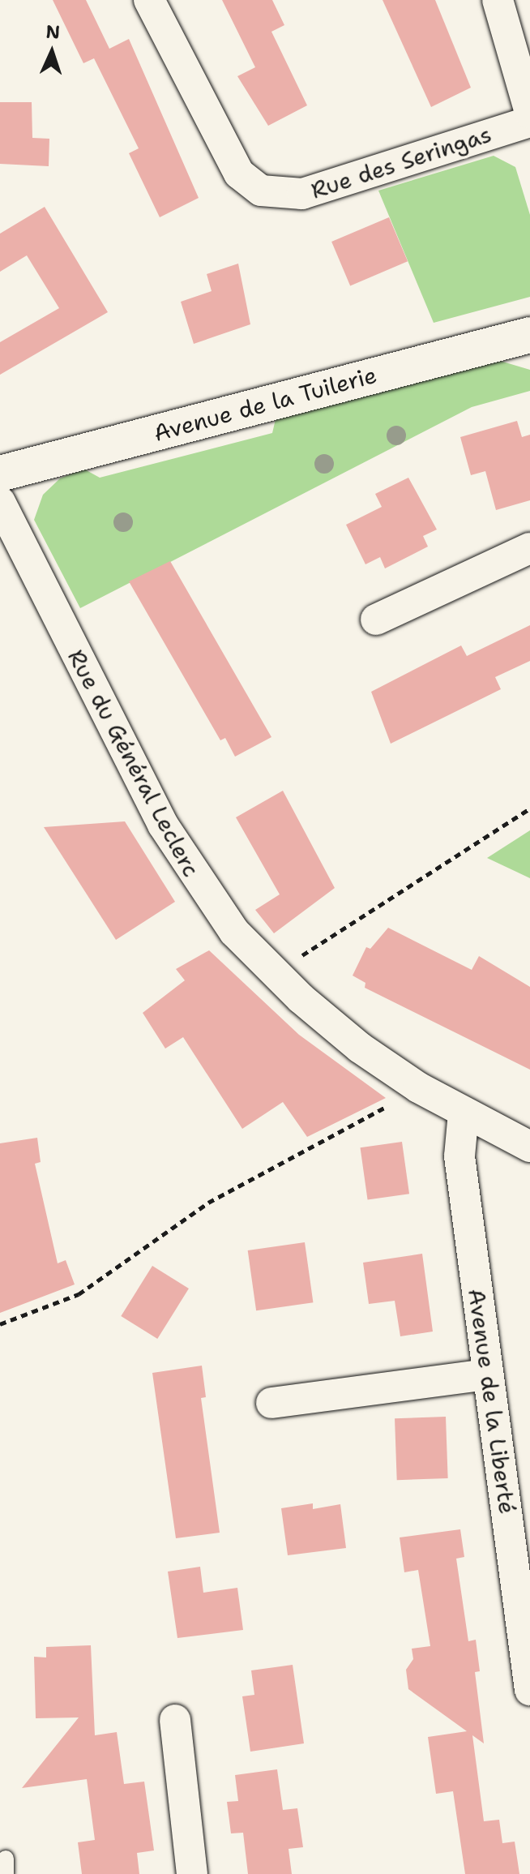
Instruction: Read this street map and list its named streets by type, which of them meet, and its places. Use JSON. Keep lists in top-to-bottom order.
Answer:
{
  "streets": {
    "street": [
      "Rue des Seringas",
      "Avenue de la Tuilerie",
      "Rue du Général Leclerc",
      "Avenue de la Liberté"
    ]
  },
  "crossings": [
    ["Rue du Général Leclerc", "Avenue de la Liberté"]
  ],
  "north": "top"
}
